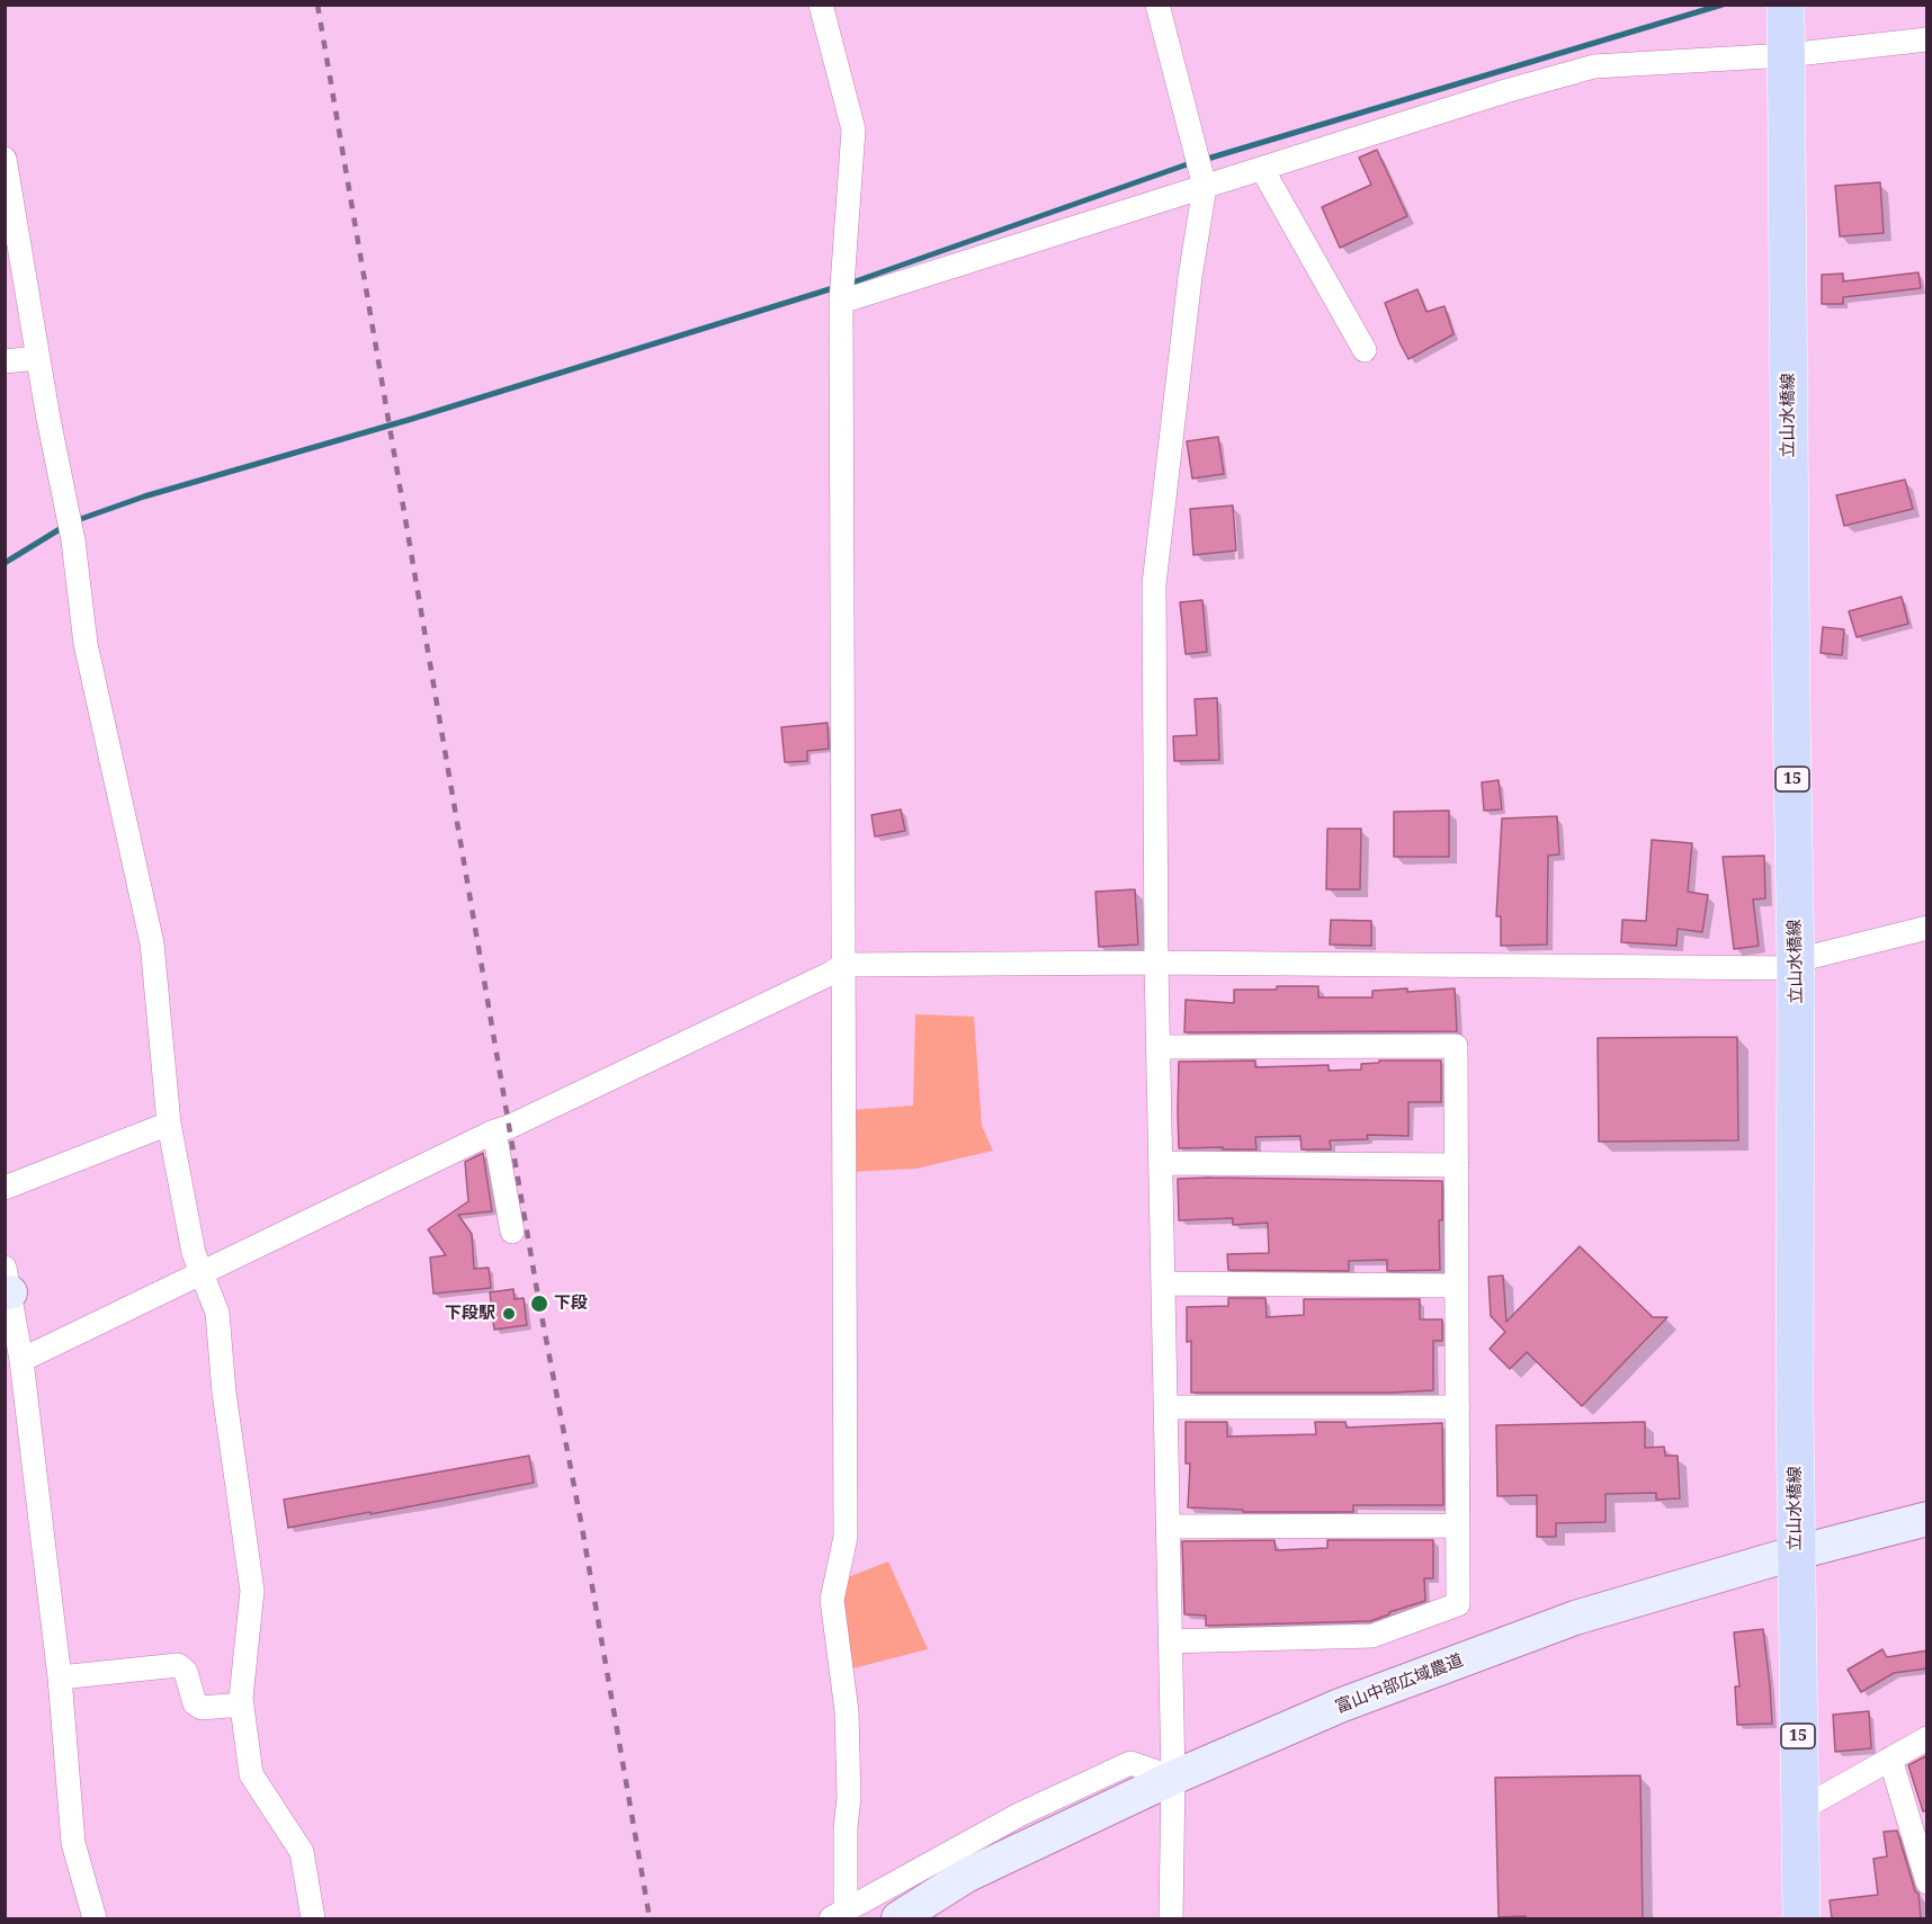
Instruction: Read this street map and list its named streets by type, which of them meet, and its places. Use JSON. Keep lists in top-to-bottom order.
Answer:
{
  "streets": {
    "main road": ["立山水橋線", "15"],
    "street": ["富山中部広域農道"]
  },
  "crossings": [
    ["立山水橋線", "富山中部広域農道"]
  ],
  "places": ["下段", "下段駅"]
}
